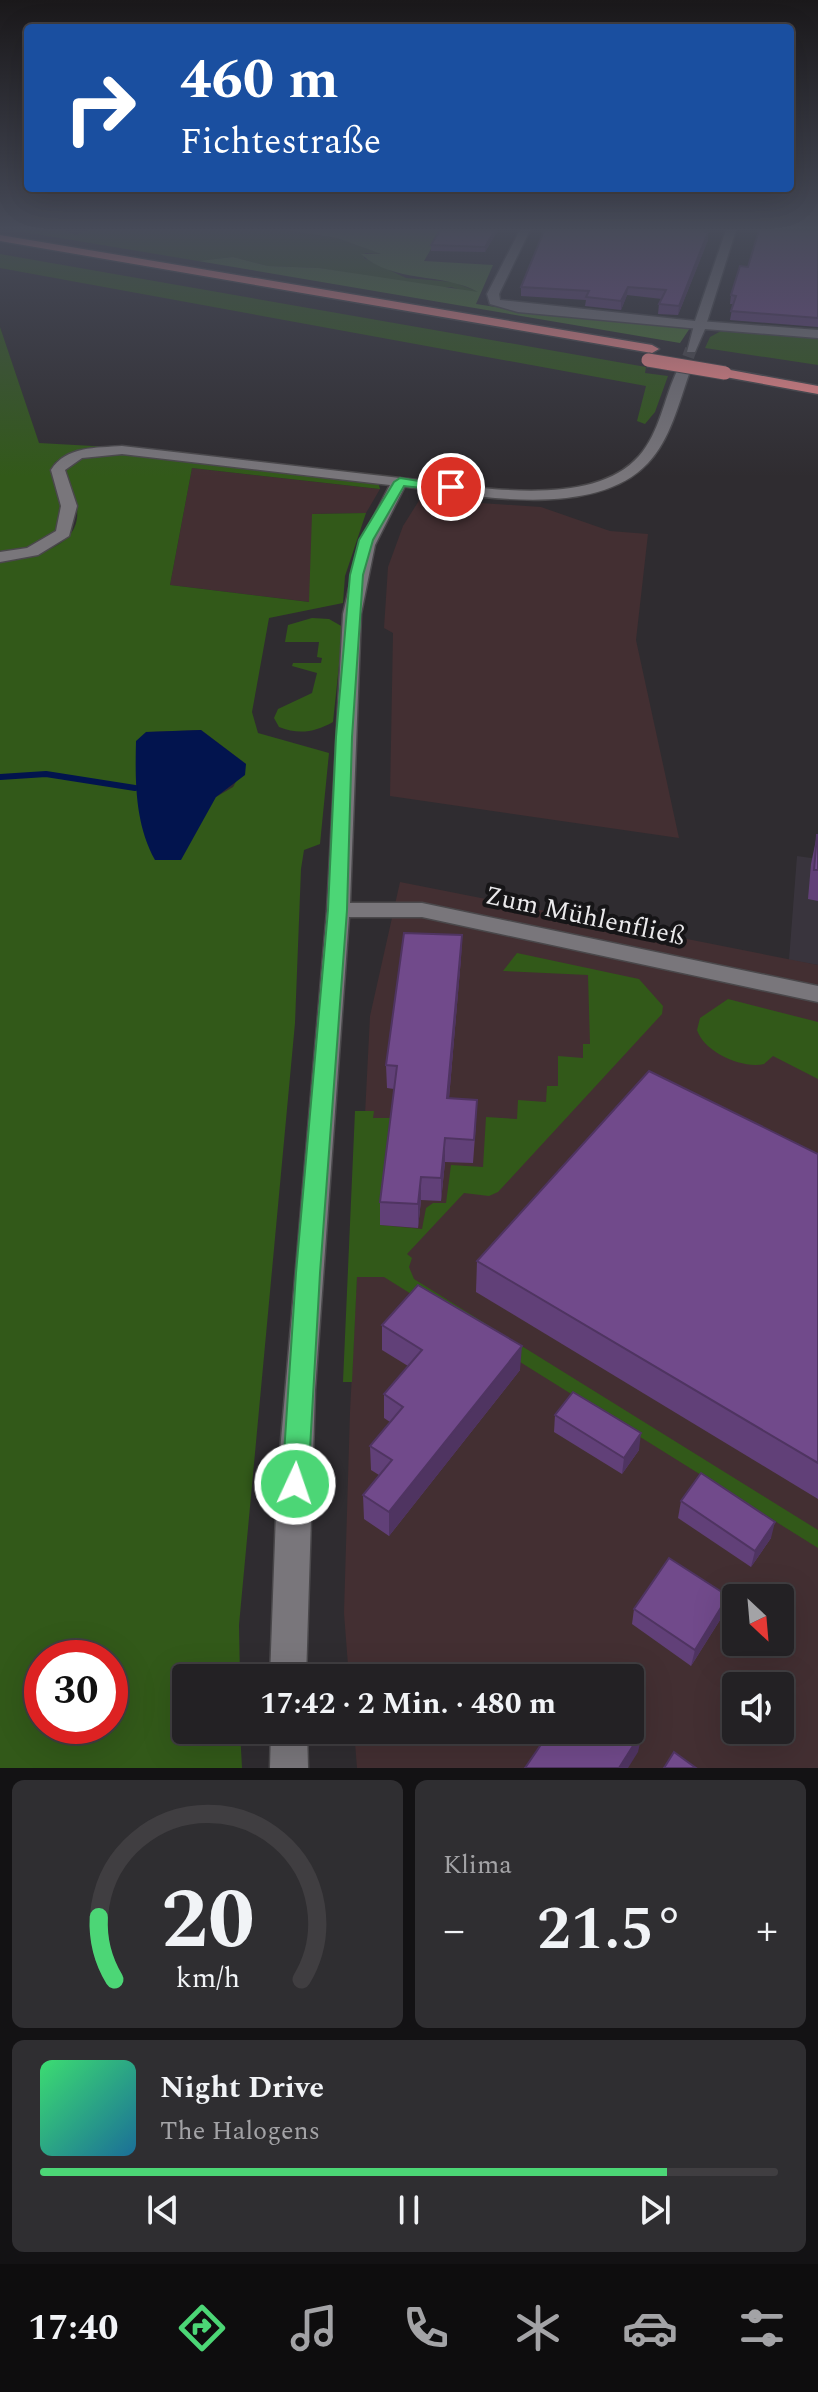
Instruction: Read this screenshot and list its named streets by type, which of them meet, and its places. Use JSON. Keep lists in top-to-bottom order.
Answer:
{
  "streets": {
    "street": ["Zum Mühlenfließ"]
  },
  "north": "bottom right",
  "page": {
    "turn": ["460 m", "Fichtestraße"],
    "limit": "30",
    "trip": "17:42 · 2 Min. · 480 m",
    "tile": "Klima",
    "heat": ["−", "21.5°", "+"],
    "song": ["Night Drive", "The Halogens"],
    "tabs": "17:40",
    "gauge": ["20", "km/h"]
  }
}
